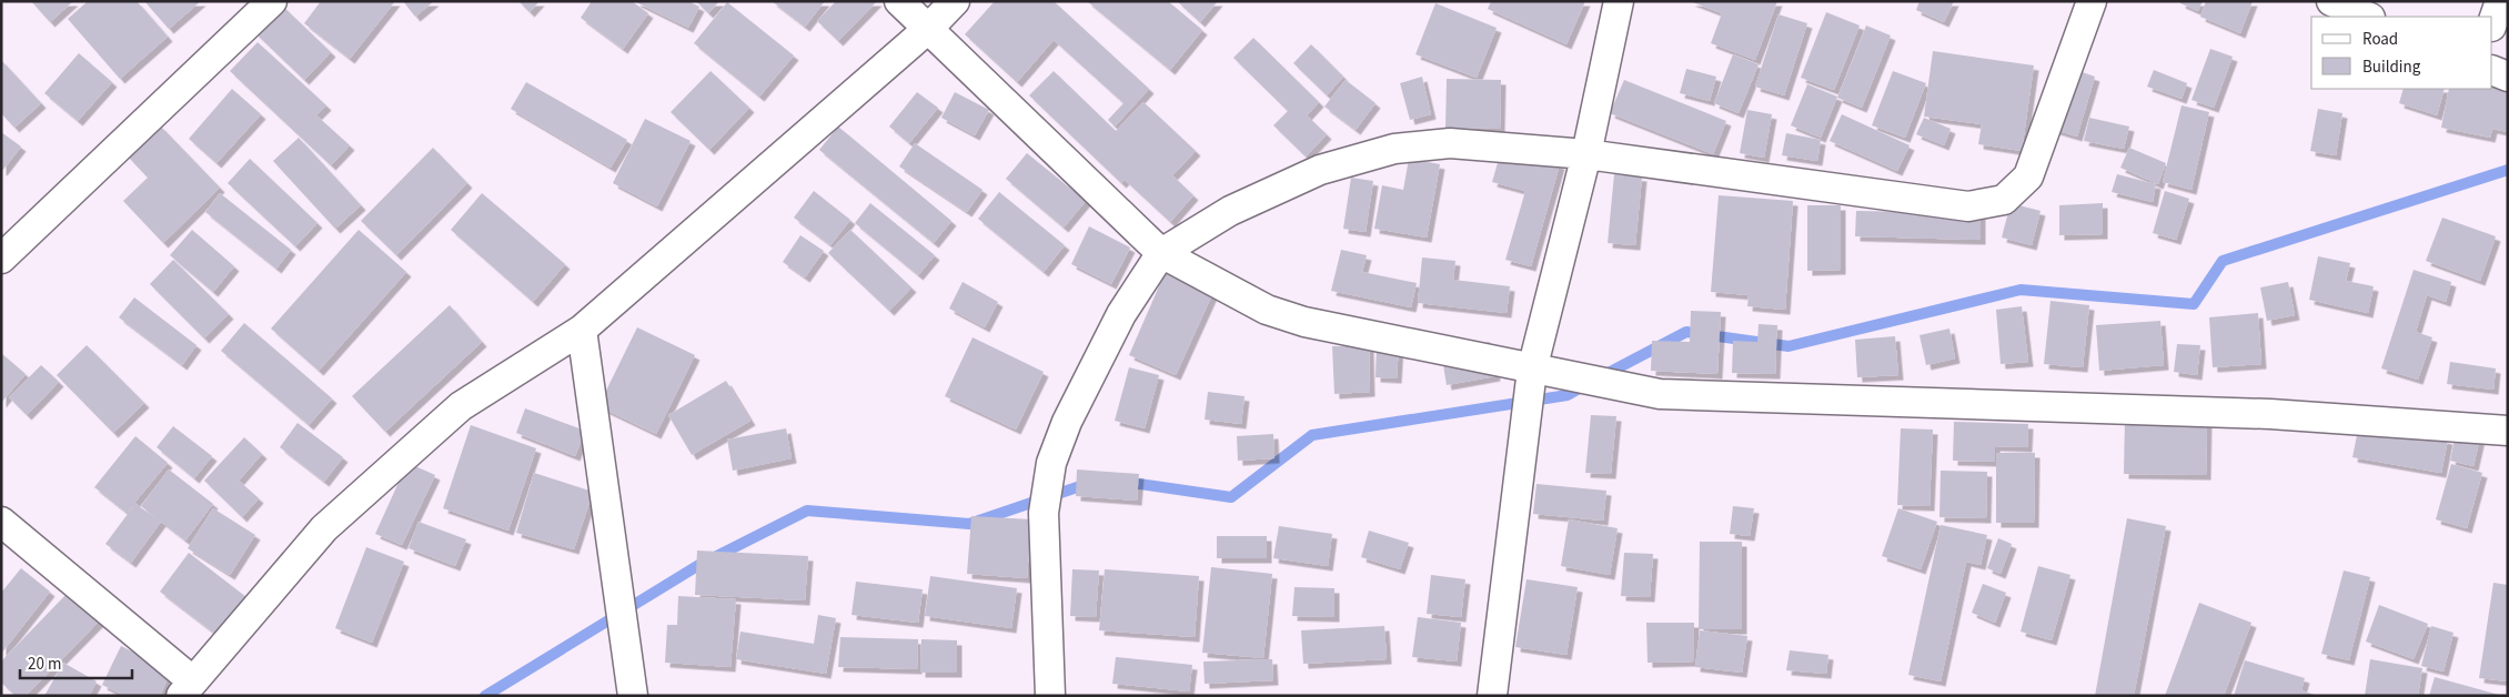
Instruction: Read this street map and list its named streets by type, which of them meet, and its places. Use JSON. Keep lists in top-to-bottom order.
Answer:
{
  "legend": ["Road", "Building"],
  "scale_bar": "20 m"
}
